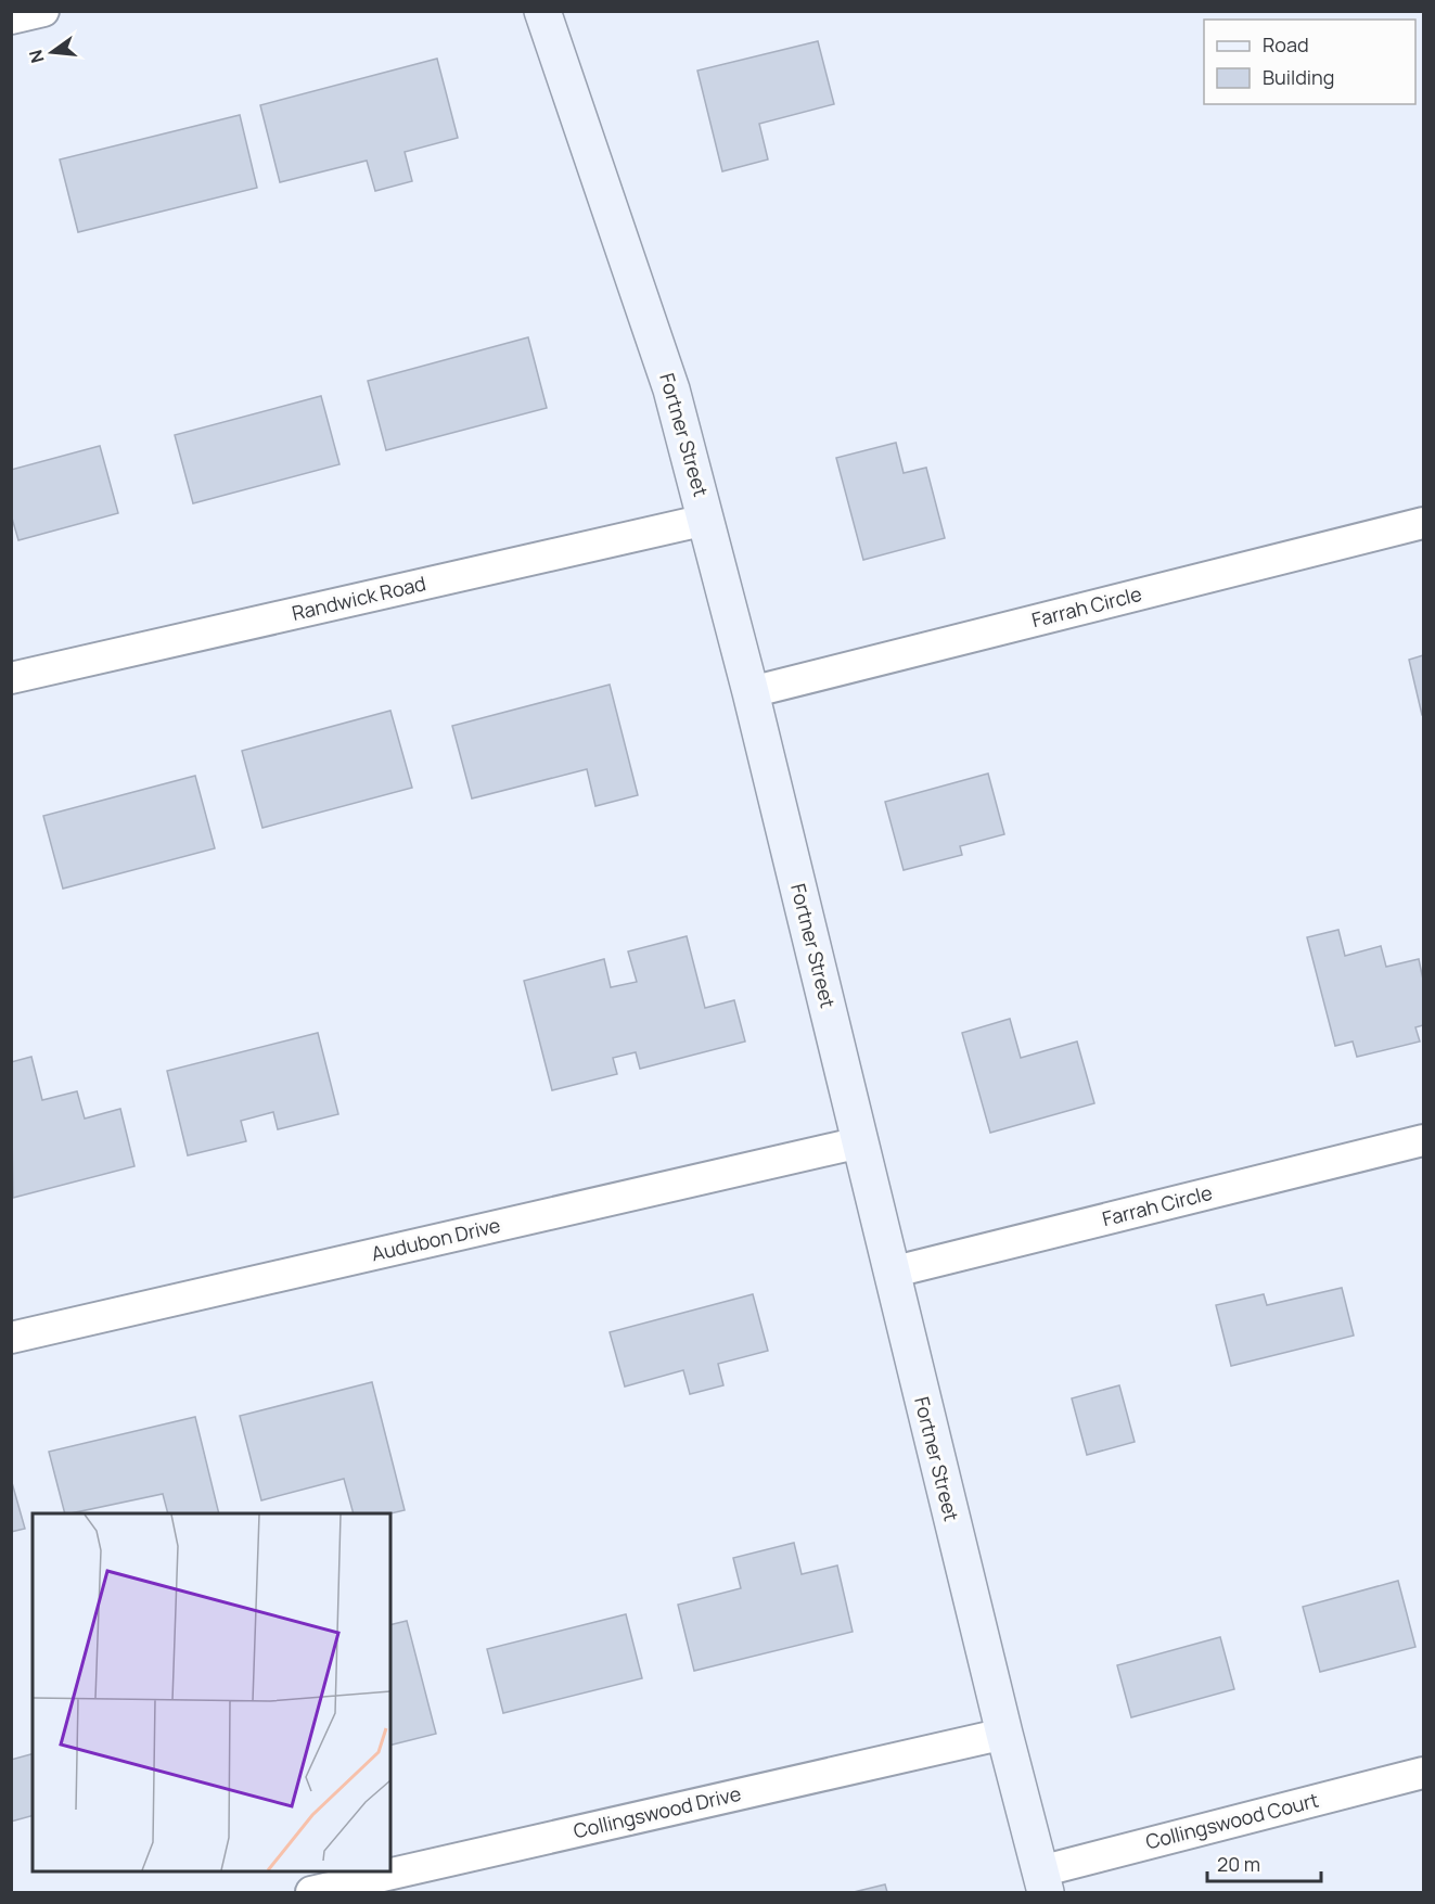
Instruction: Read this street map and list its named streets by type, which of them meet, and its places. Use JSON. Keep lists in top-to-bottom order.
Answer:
{
  "streets": {
    "street": [
      "Fortner Street",
      "Randwick Road",
      "Farrah Circle",
      "Audubon Drive",
      "Collingswood Drive",
      "Collingswood Court"
    ]
  },
  "crossings": [
    ["Fortner Street", "Randwick Road"],
    ["Fortner Street", "Farrah Circle"],
    ["Fortner Street", "Audubon Drive"],
    ["Fortner Street", "Collingswood Drive"],
    ["Fortner Street", "Collingswood Court"]
  ],
  "legend": ["Road", "Building"],
  "scale_bar": "20 m",
  "north": "left"
}
